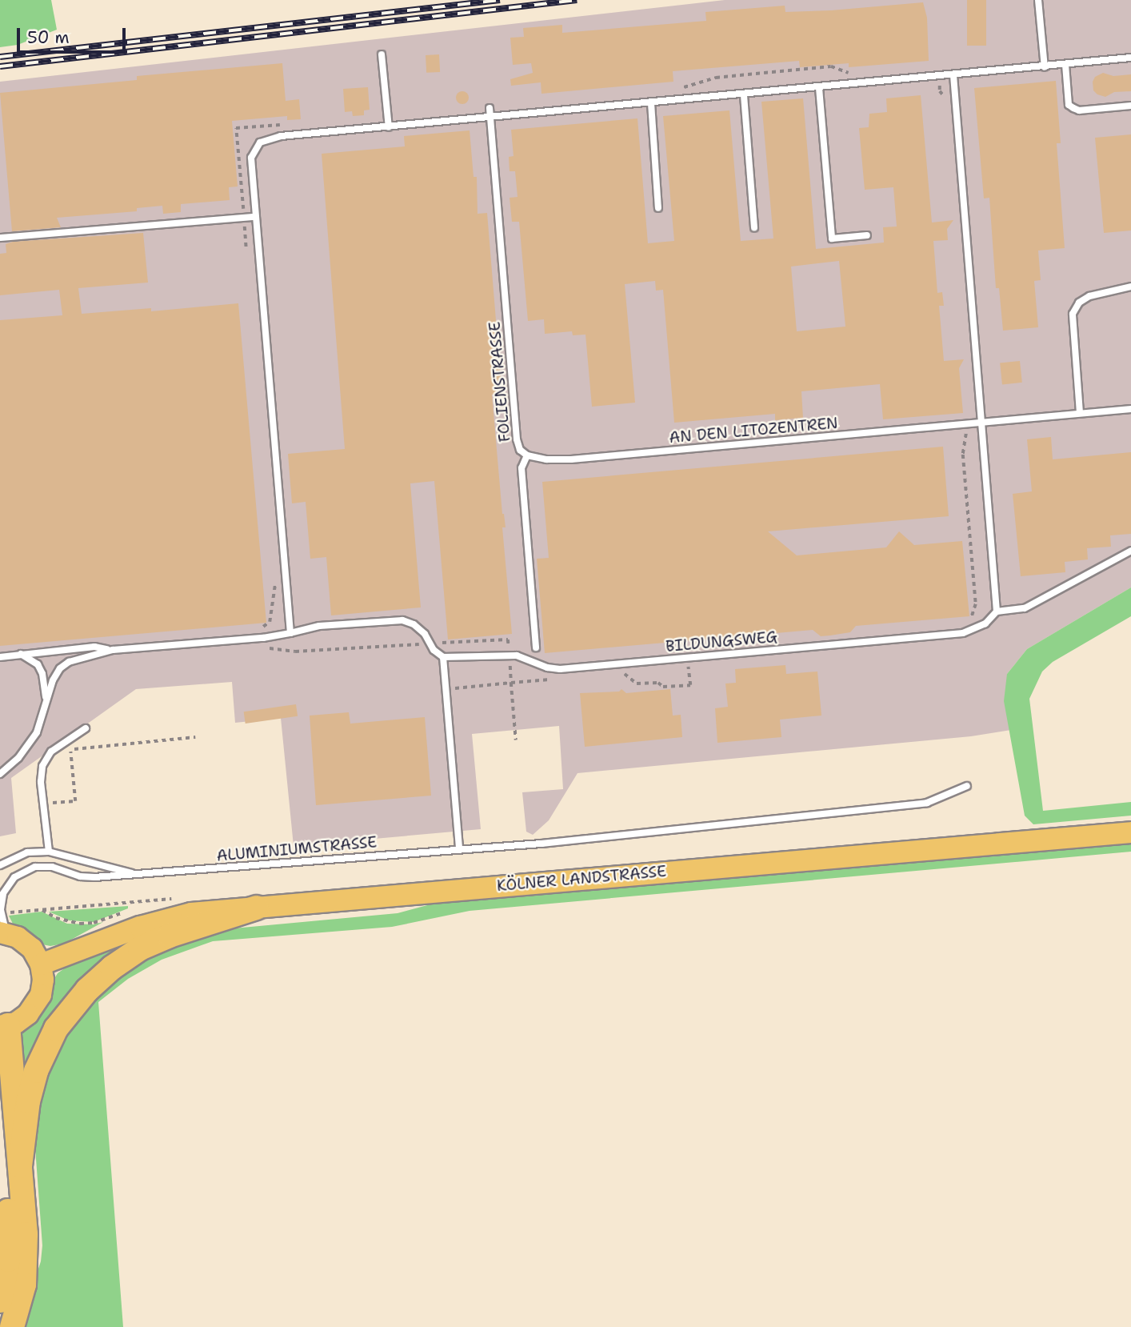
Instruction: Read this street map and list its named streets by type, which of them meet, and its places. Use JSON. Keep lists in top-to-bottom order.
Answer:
{
  "streets": {
    "main road": ["KÖLNER LANDSTRASSE"],
    "lane": [
      "FOLIENSTRASSE",
      "AN DEN LITOZENTREN",
      "BILDUNGSWEG",
      "ALUMINIUMSTRASSE"
    ]
  },
  "crossings": [
    ["FOLIENSTRASSE", "AN DEN LITOZENTREN"]
  ],
  "scale_bar": "50 m"
}
